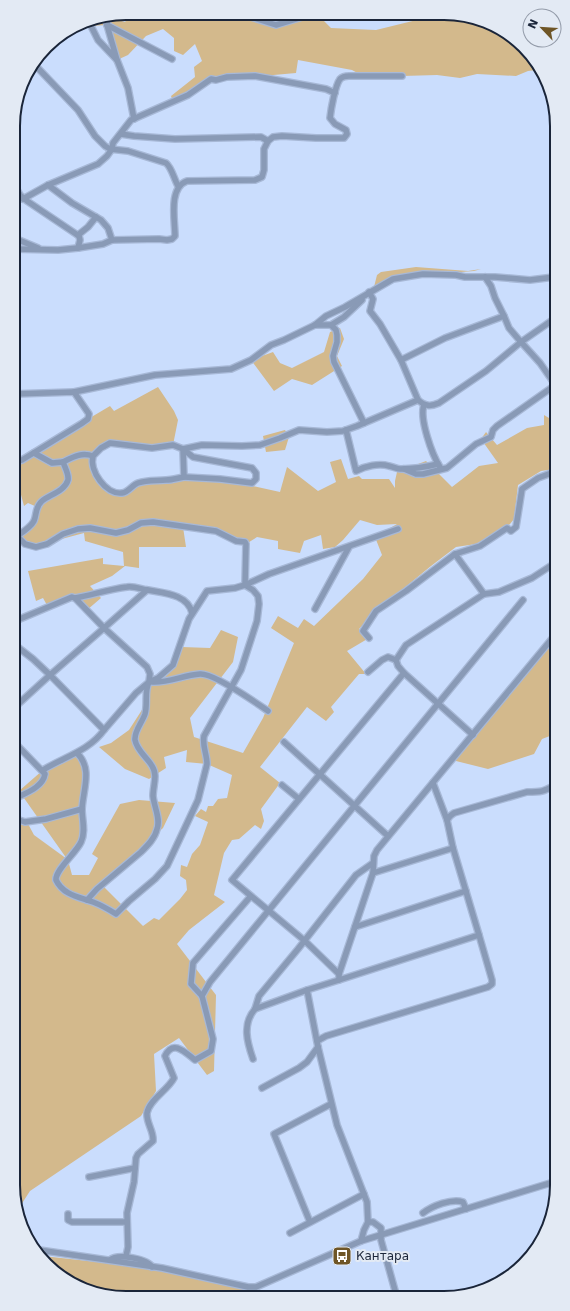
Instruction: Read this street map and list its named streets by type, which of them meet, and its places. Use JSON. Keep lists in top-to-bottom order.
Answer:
{
  "places": {
    "bus stop": ["Кантара"]
  },
  "north": "top left"
}
